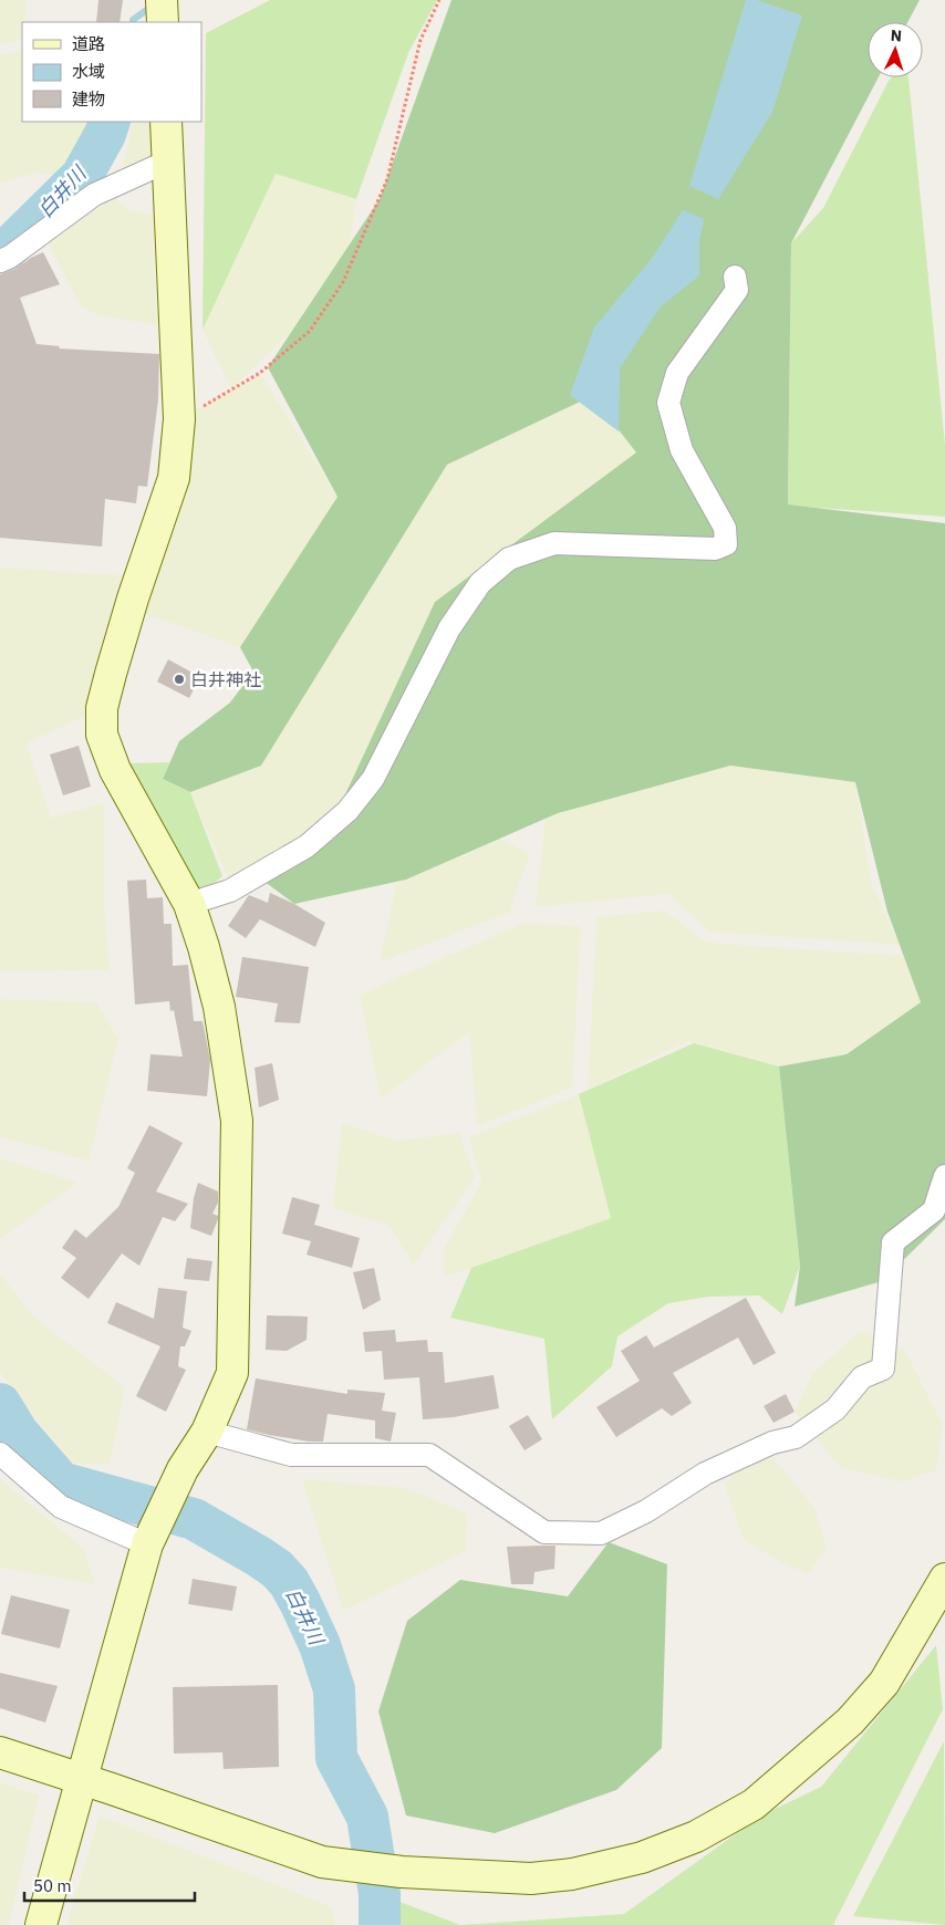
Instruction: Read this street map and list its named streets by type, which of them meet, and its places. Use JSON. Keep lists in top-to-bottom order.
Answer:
{
  "water": ["白井川"],
  "places": ["白井神社"],
  "legend": ["道路", "水域", "建物"],
  "scale_bar": "50 m",
  "north": "top"
}
